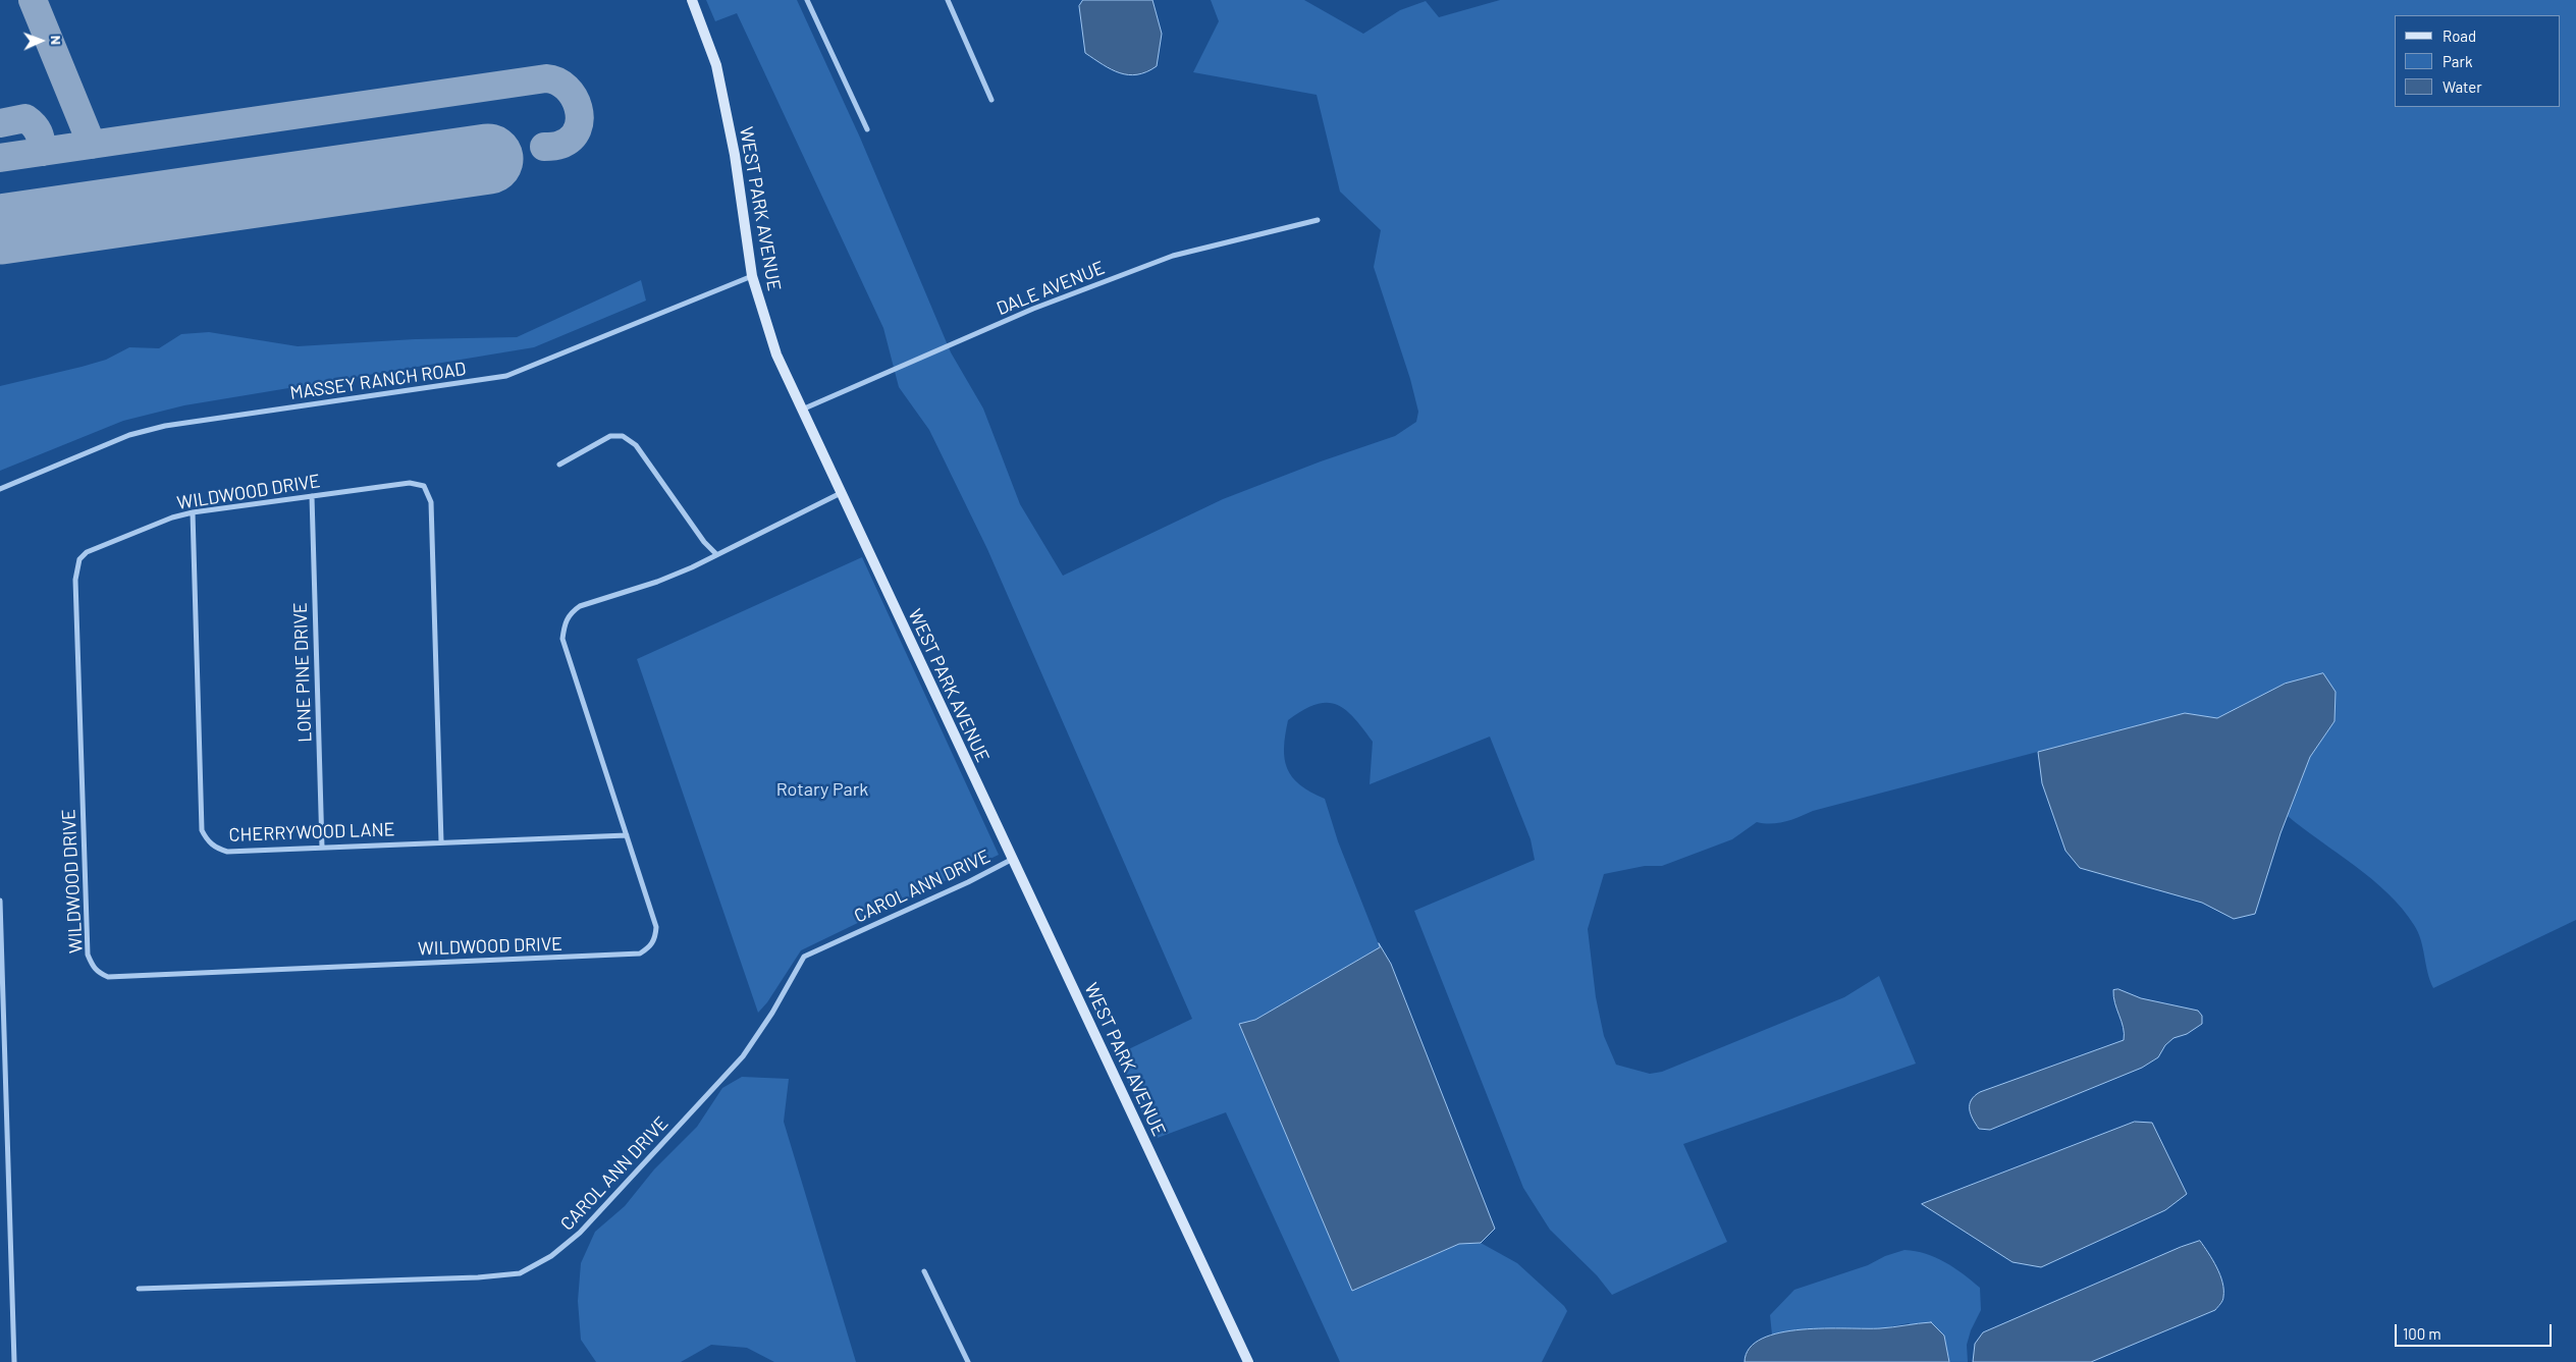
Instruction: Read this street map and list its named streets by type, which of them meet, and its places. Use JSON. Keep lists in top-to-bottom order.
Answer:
{
  "streets": {
    "street": [
      "WEST PARK AVENUE",
      "DALE AVENUE",
      "MASSEY RANCH ROAD",
      "WILDWOOD DRIVE",
      "LONE PINE DRIVE",
      "CHERRYWOOD LANE",
      "CAROL ANN DRIVE"
    ]
  },
  "crossings": [
    ["WEST PARK AVENUE", "DALE AVENUE"],
    ["WEST PARK AVENUE", "MASSEY RANCH ROAD"],
    ["WEST PARK AVENUE", "WILDWOOD DRIVE"],
    ["WEST PARK AVENUE", "CAROL ANN DRIVE"],
    ["WILDWOOD DRIVE", "LONE PINE DRIVE"],
    ["WILDWOOD DRIVE", "CHERRYWOOD LANE"],
    ["LONE PINE DRIVE", "CHERRYWOOD LANE"]
  ],
  "parks": ["Rotary Park"],
  "legend": ["Road", "Park", "Water"],
  "scale_bar": "100 m",
  "north": "right"
}
